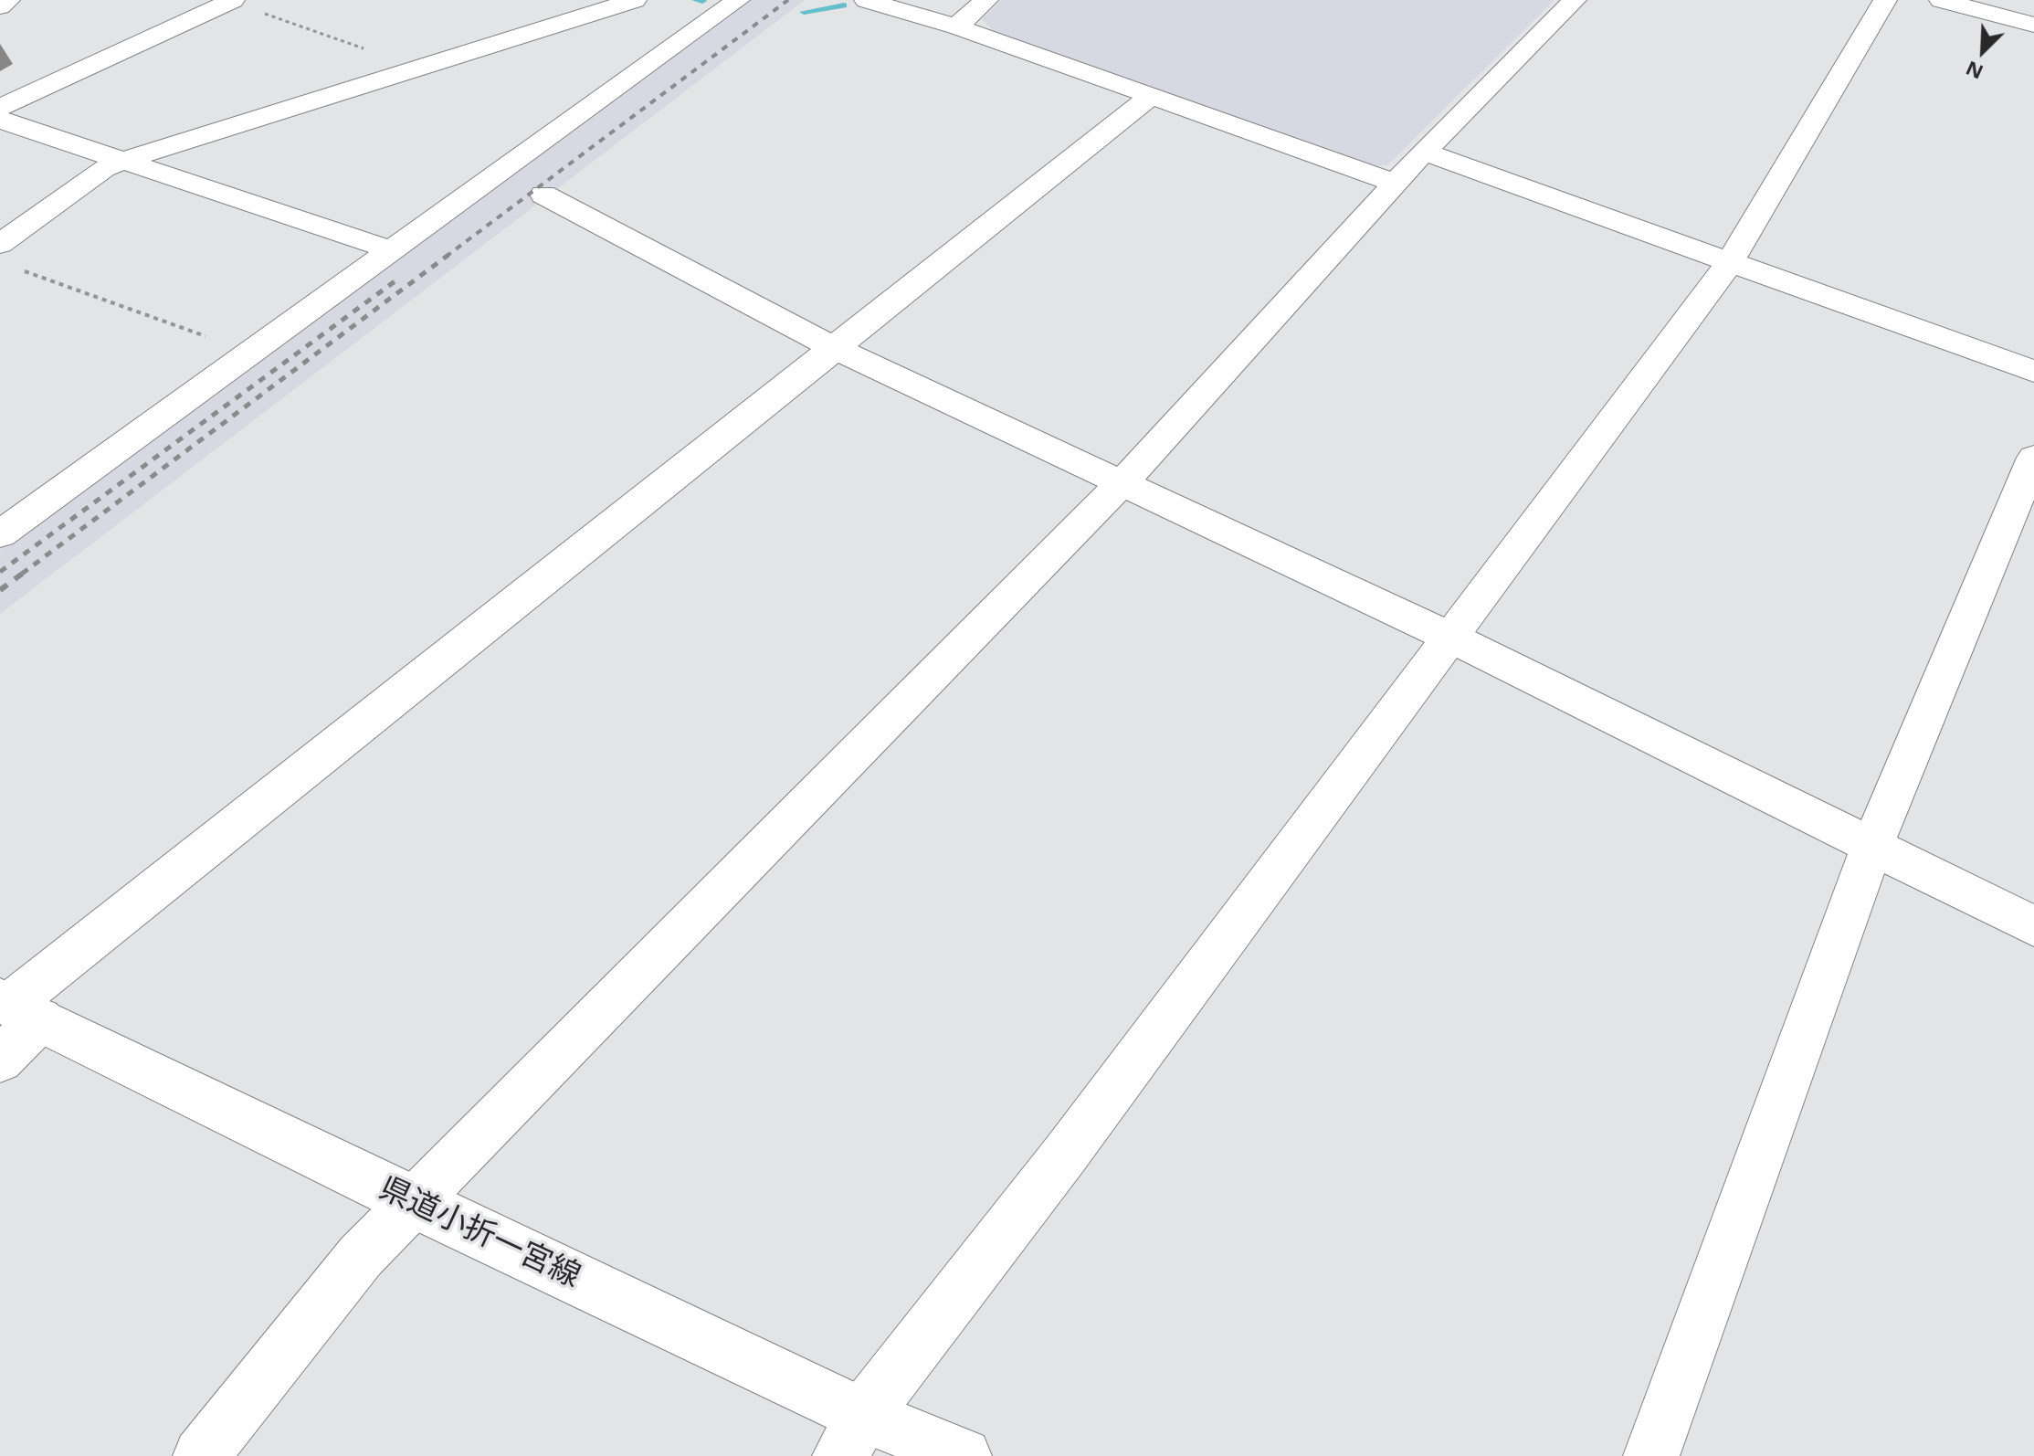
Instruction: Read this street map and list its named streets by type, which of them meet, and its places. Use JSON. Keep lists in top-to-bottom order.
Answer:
{
  "streets": {
    "street": ["県道小折一宮線"]
  },
  "north": "bottom left"
}
